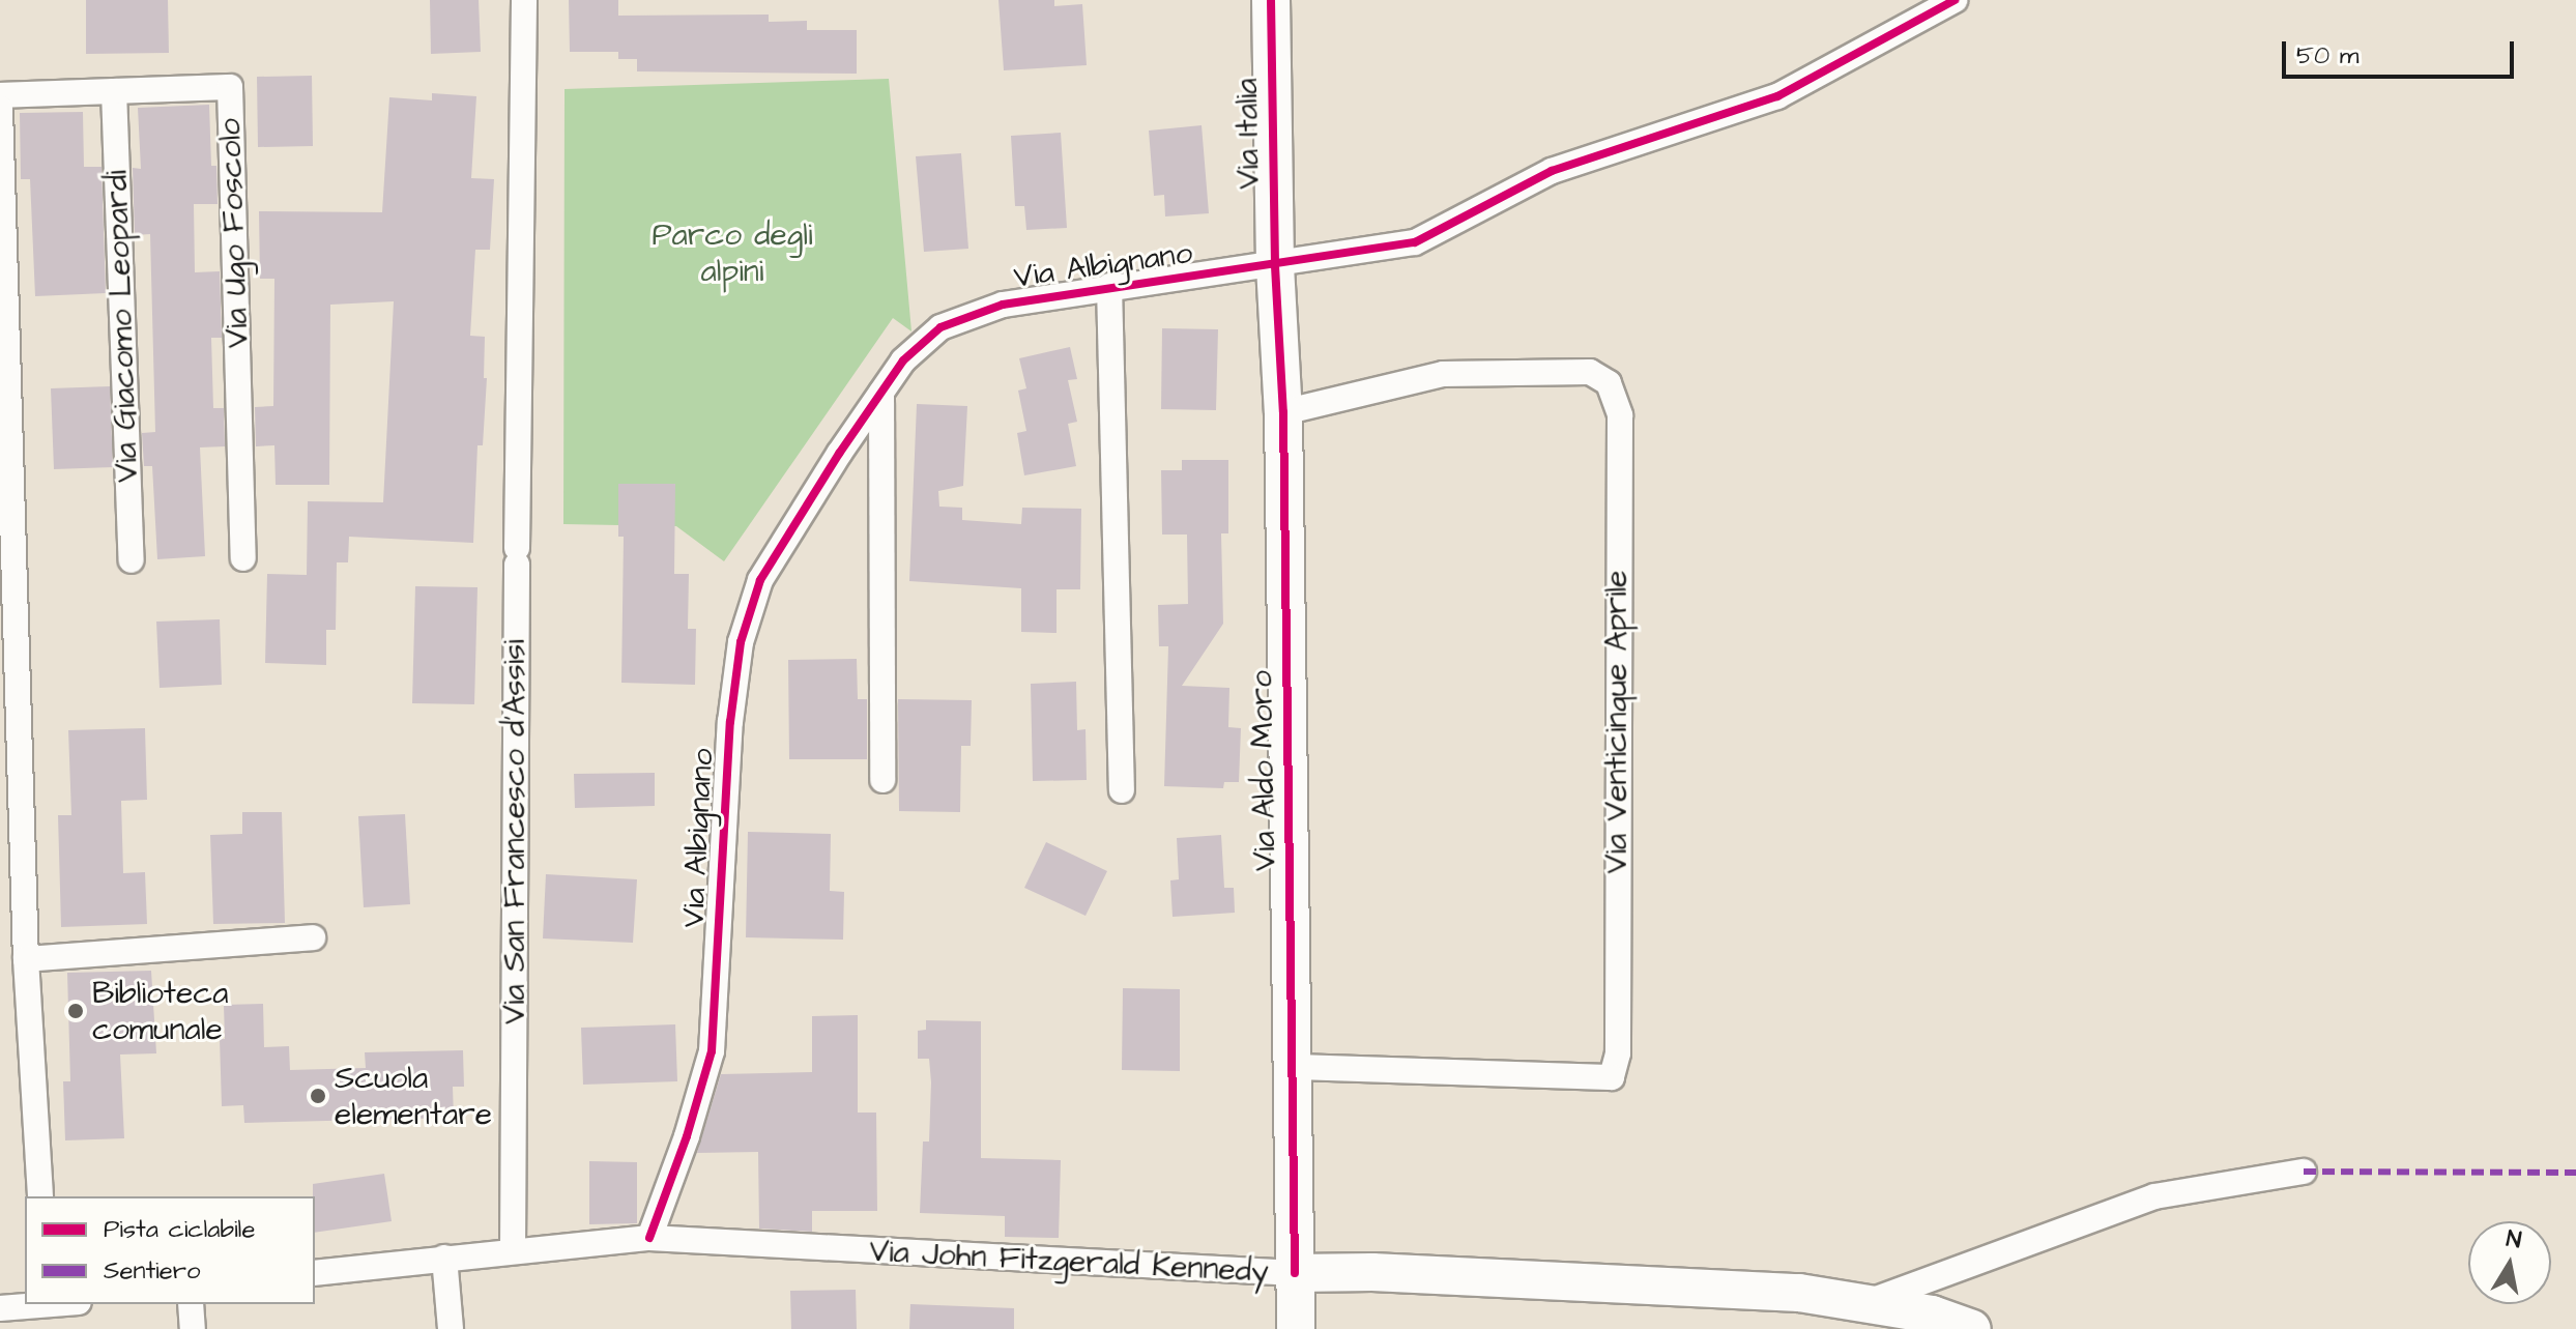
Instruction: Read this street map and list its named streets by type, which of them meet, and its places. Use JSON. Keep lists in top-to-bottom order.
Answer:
{
  "streets": {
    "street": [
      "Via Italia",
      "Via Ugo Foscolo",
      "Via Albignano",
      "Via Giacomo Leopardi",
      "Via Venticinque Aprile",
      "Via Aldo Moro",
      "Via San Francesco d'Assisi",
      "Via John Fitzgerald Kennedy"
    ]
  },
  "crossings": [
    ["Via Italia", "Via Albignano"],
    ["Via Italia", "Via Aldo Moro"],
    ["Via Ugo Foscolo", "Via Giacomo Leopardi"],
    ["Via Albignano", "Via Aldo Moro"],
    ["Via Albignano", "Via John Fitzgerald Kennedy"],
    ["Via Venticinque Aprile", "Via Aldo Moro"],
    ["Via Aldo Moro", "Via John Fitzgerald Kennedy"],
    ["Via San Francesco d'Assisi", "Via John Fitzgerald Kennedy"]
  ],
  "parks": ["Parco degli alpini"],
  "places": ["Biblioteca comunale", "Scuola elementare"],
  "legend": ["Pista ciclabile", "Sentiero"],
  "scale_bar": "50 m",
  "north": "top"
}
